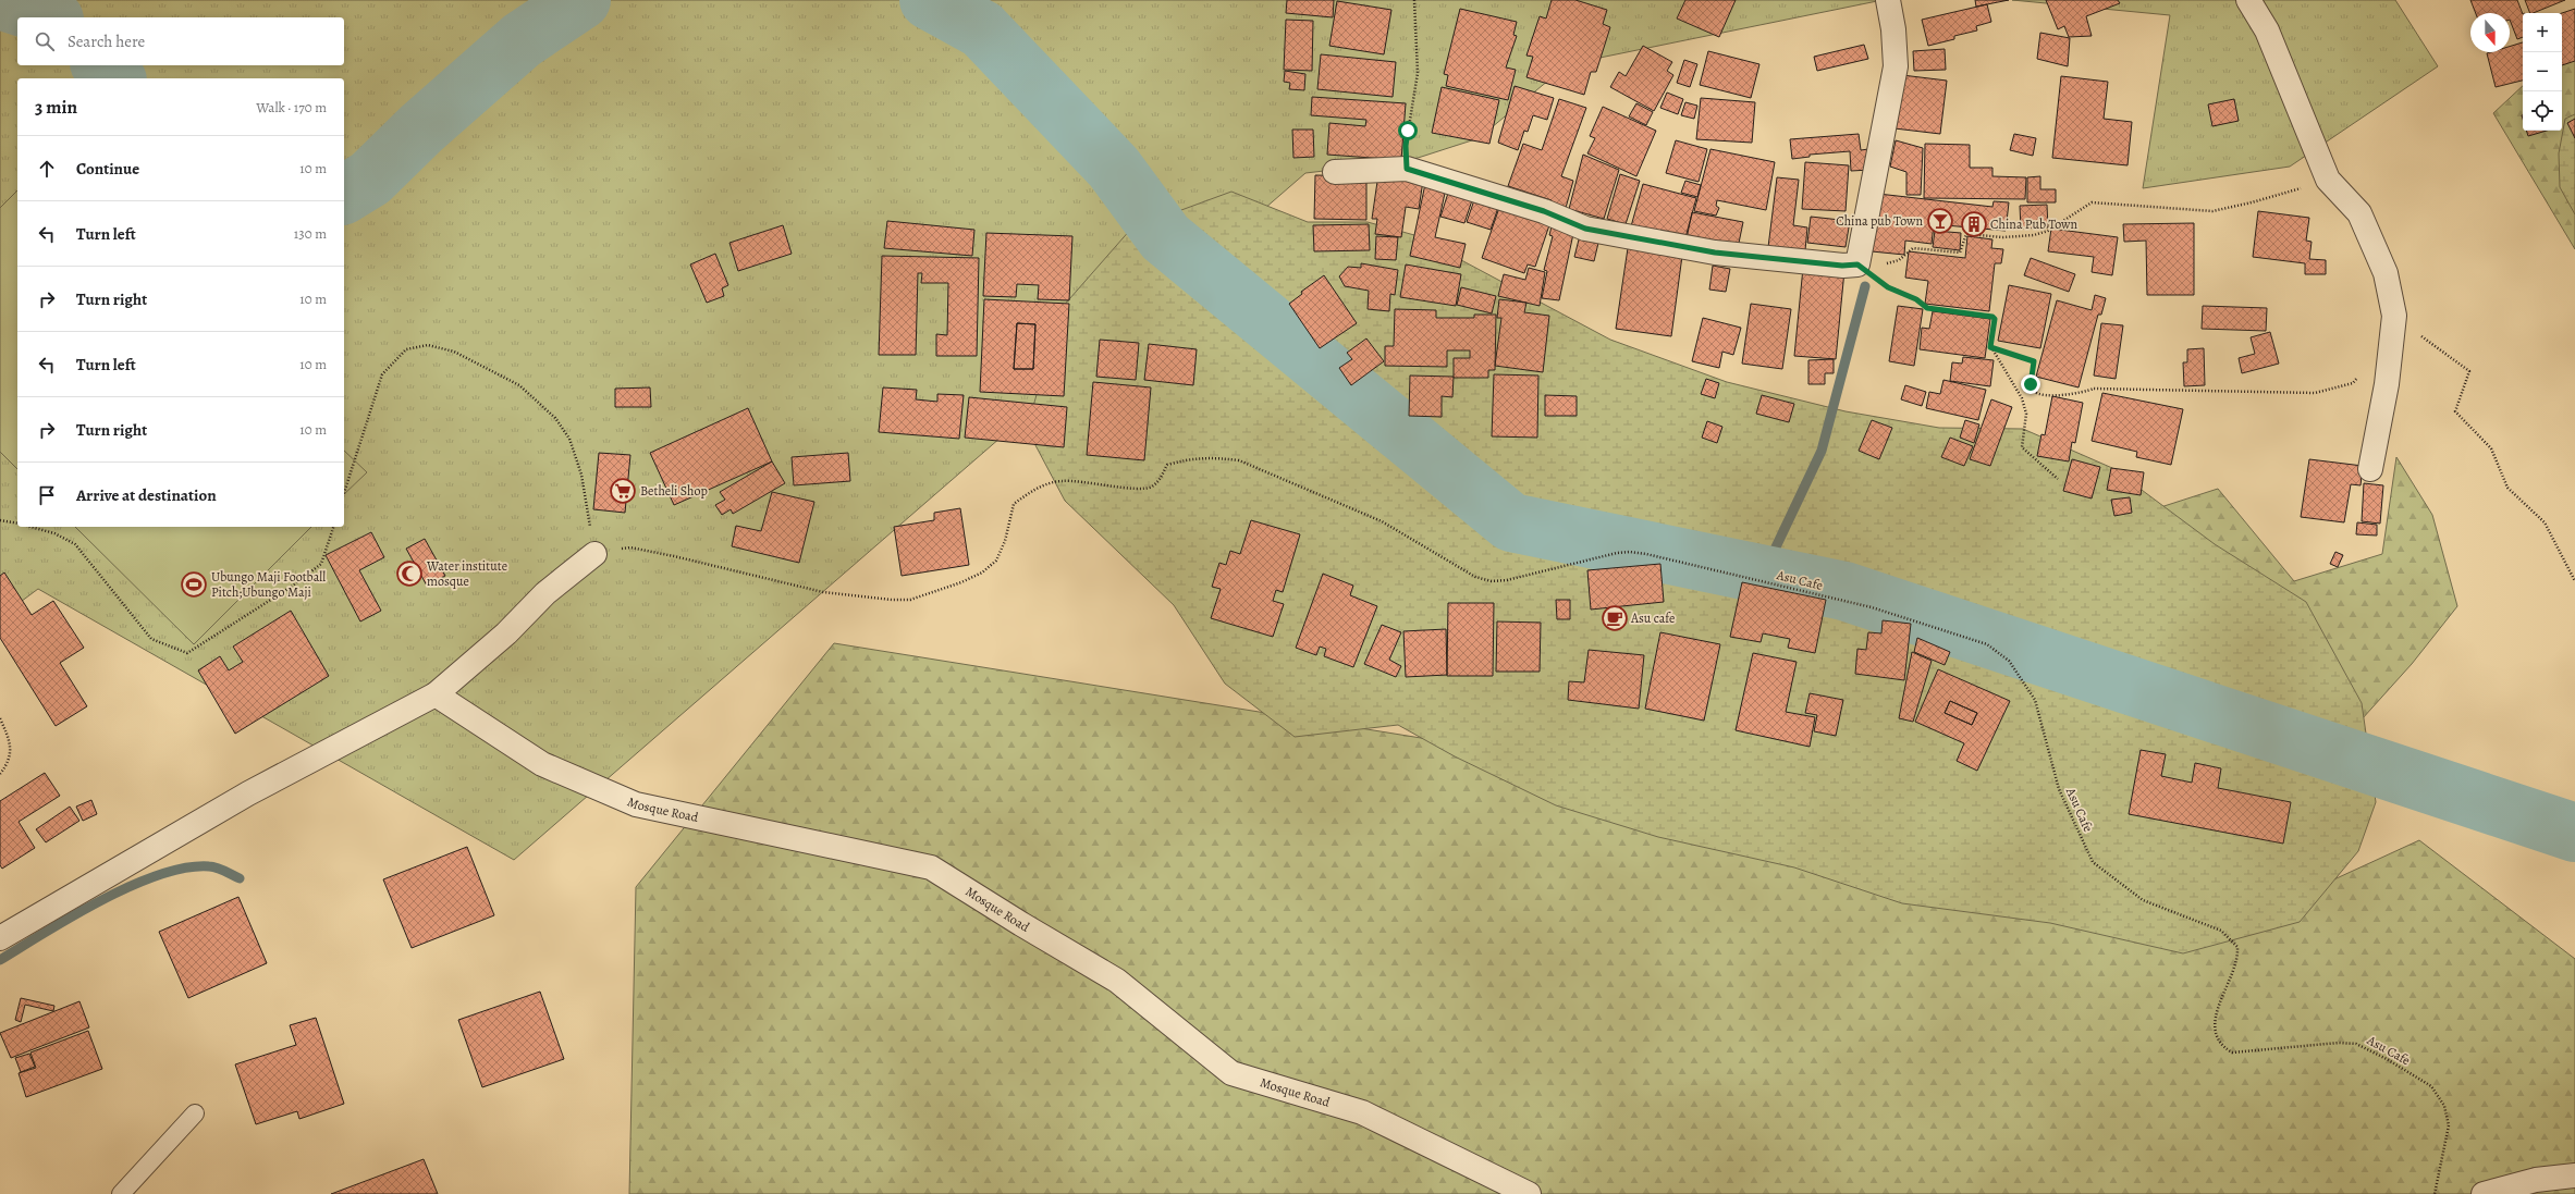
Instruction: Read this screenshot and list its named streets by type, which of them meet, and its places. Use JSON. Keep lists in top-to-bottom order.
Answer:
{
  "streets": {
    "street": ["Mosque Road"],
    "path": ["Asu Cafe"]
  },
  "places": {
    "bar": ["China pub Town"],
    "building": ["China Pub Town"],
    "supermarket": ["Betheli Shop"],
    "mosque": ["Water institute mosque"],
    "sports": ["Ubungo Maji Football Pitch;Ubungo Maji"],
    "cafe": ["Asu cafe"]
  },
  "north": "bottom",
  "page": {
    "map_buttons": ["+", "−"],
    "search": "Search here",
    "heading": ["3 min", "Walk · 170 m"],
    "list": [
      ["Continue", "10 m"],
      ["Turn left", "130 m"],
      ["Turn right", "10 m"],
      ["Turn left", "10 m"],
      ["Turn right", "10 m"],
      "Arrive at destination"
    ]
  }
}
